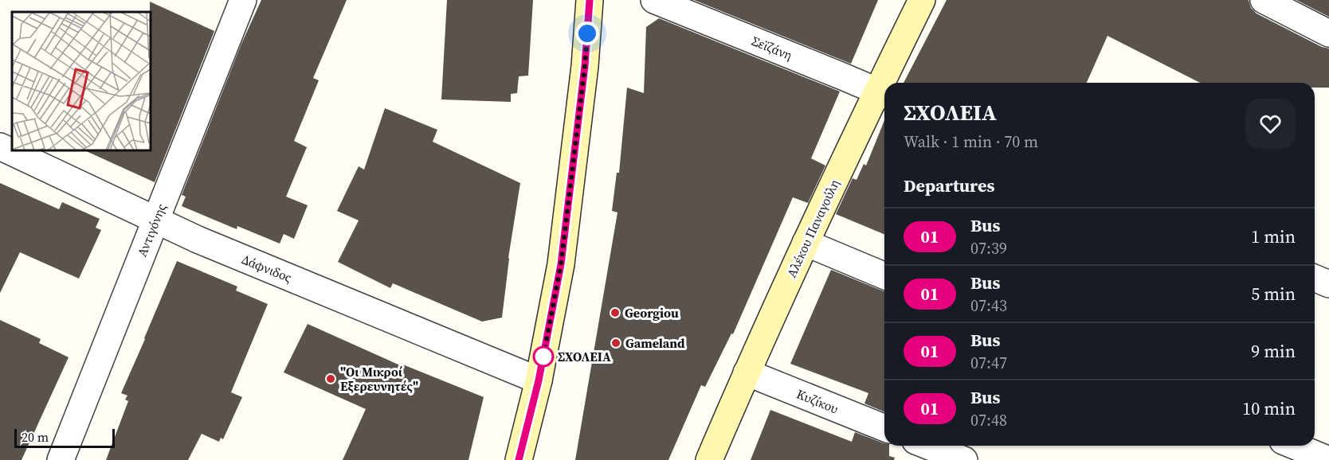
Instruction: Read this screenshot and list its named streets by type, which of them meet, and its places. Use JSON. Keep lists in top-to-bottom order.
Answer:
{
  "streets": {
    "street": [
      "Σεϊζάνη",
      "Αλέκου Παναγούλη",
      "Αντιγόνης",
      "Δάφνιδος",
      "Κυζίκου"
    ]
  },
  "crossings": [
    ["Σεϊζάνη", "Αλέκου Παναγούλη"],
    ["Αλέκου Παναγούλη", "Κυζίκου"],
    ["Αντιγόνης", "Δάφνιδος"]
  ],
  "places": [
    "Georgiou",
    "Gameland",
    "ΣΧΟΛΕΙΑ",
    "\"Οι Μικροί Εξερευνητές\""
  ],
  "lines": ["bus line 01"],
  "scale_bar": "20 m",
  "page": {
    "heading": [
      ["ΣΧΟΛΕΙΑ", "Walk · 1 min · 70 m"],
      "Departures"
    ],
    "list": [
      {
        "mark": "01",
        "name": "Bus",
        "note": "07:39",
        "value": "1 min"
      },
      {
        "mark": "01",
        "name": "Bus",
        "note": "07:43",
        "value": "5 min"
      },
      {
        "mark": "01",
        "name": "Bus",
        "note": "07:47",
        "value": "9 min"
      },
      {
        "mark": "01",
        "name": "Bus",
        "note": "07:48",
        "value": "10 min"
      }
    ],
    "scale": "20 m"
  }
}
